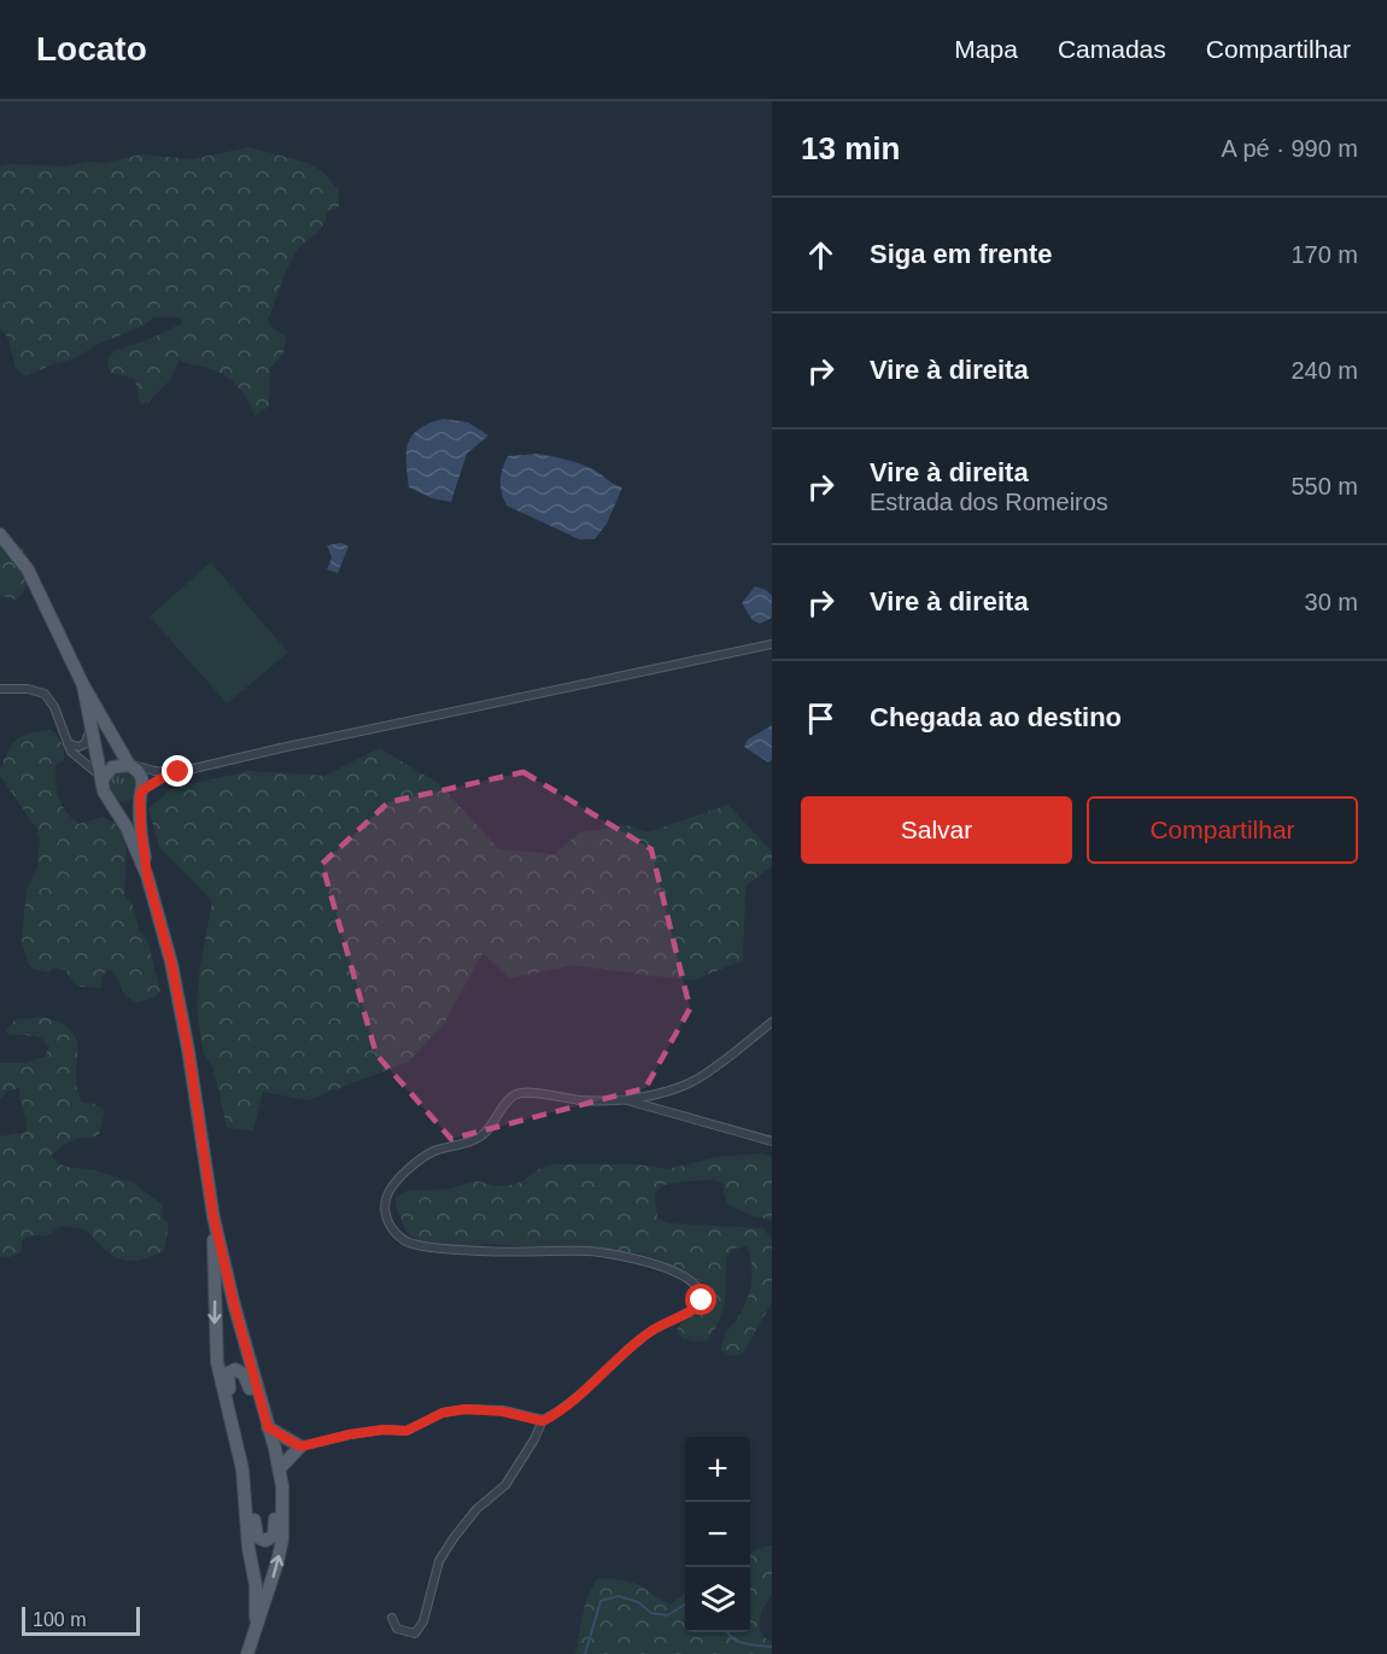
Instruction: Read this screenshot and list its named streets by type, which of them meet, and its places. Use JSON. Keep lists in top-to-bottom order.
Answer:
{
  "scale_bar": "100 m",
  "page": {
    "header": "Locato",
    "nav": ["Mapa", "Camadas", "Compartilhar"],
    "heading": ["13 min", "A pé · 990 m"],
    "list": [
      ["Siga em frente", "170 m"],
      ["Vire à direita", "240 m"],
      ["Vire à direita", "Estrada dos Romeiros", "550 m"],
      ["Vire à direita", "30 m"],
      "Chegada ao destino"
    ],
    "buttons": ["Salvar", "Compartilhar"],
    "map_buttons": ["+", "−"],
    "scale": "100 m"
  }
}
